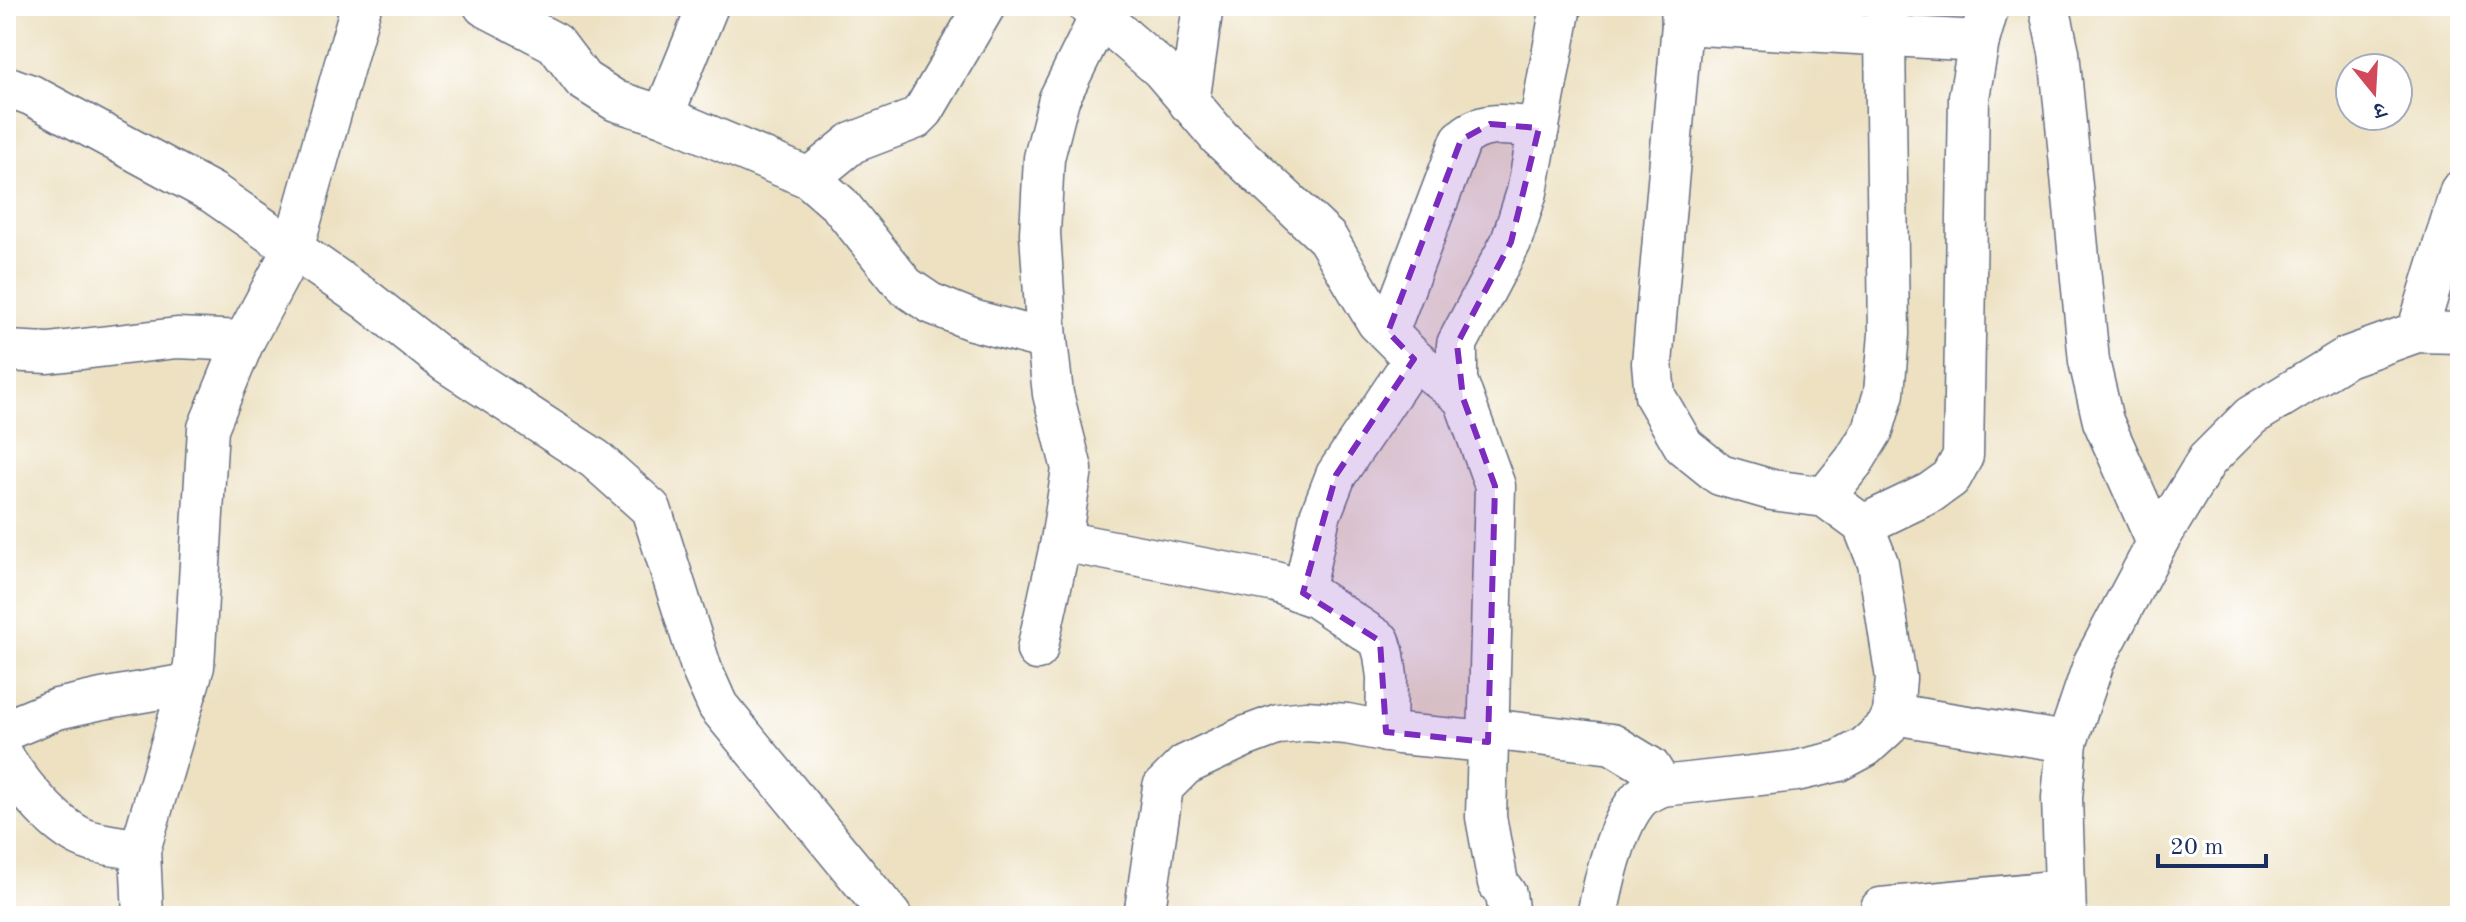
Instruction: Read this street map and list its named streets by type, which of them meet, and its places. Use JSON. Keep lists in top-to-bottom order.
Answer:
{
  "scale_bar": "20 m",
  "north": "bottom"
}
